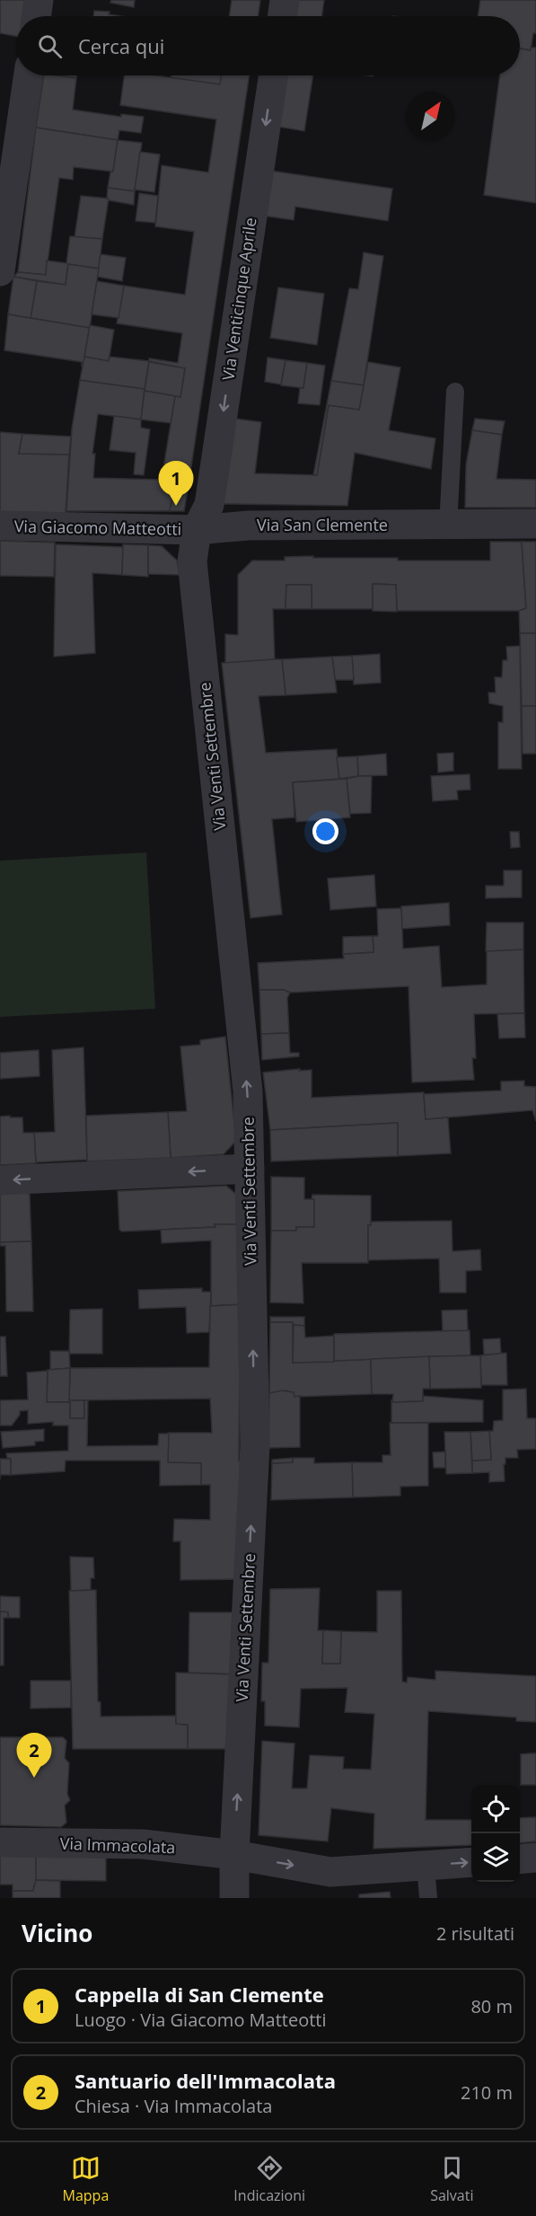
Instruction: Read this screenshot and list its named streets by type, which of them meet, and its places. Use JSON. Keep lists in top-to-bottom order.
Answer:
{
  "streets": {
    "street": [
      "Via Venticinque Aprile",
      "Via San Clemente",
      "Via Giacomo Matteotti",
      "Via Venti Settembre",
      "Via Immacolata"
    ]
  },
  "crossings": [
    ["Via Venticinque Aprile", "Via San Clemente"],
    ["Via Venticinque Aprile", "Via Giacomo Matteotti"],
    ["Via Venticinque Aprile", "Via Venti Settembre"],
    ["Via San Clemente", "Via Giacomo Matteotti"],
    ["Via San Clemente", "Via Venti Settembre"],
    ["Via Giacomo Matteotti", "Via Venti Settembre"],
    ["Via Venti Settembre", "Via Immacolata"]
  ],
  "one_way": ["Via Venti Settembre", "Via Immacolata"],
  "north": "top right",
  "page": {
    "search": "Cerca qui",
    "pins": ["1", "2"],
    "heading": ["Vicino", "2 risultati"],
    "list": [
      {
        "mark": "1",
        "name": "Cappella di San Clemente",
        "note": "Luogo · Via Giacomo Matteotti",
        "value": "80 m"
      },
      {
        "mark": "2",
        "name": "Santuario dell'Immacolata",
        "note": "Chiesa · Via Immacolata",
        "value": "210 m"
      }
    ],
    "nav": ["Mappa", "Indicazioni", "Salvati"]
  }
}
